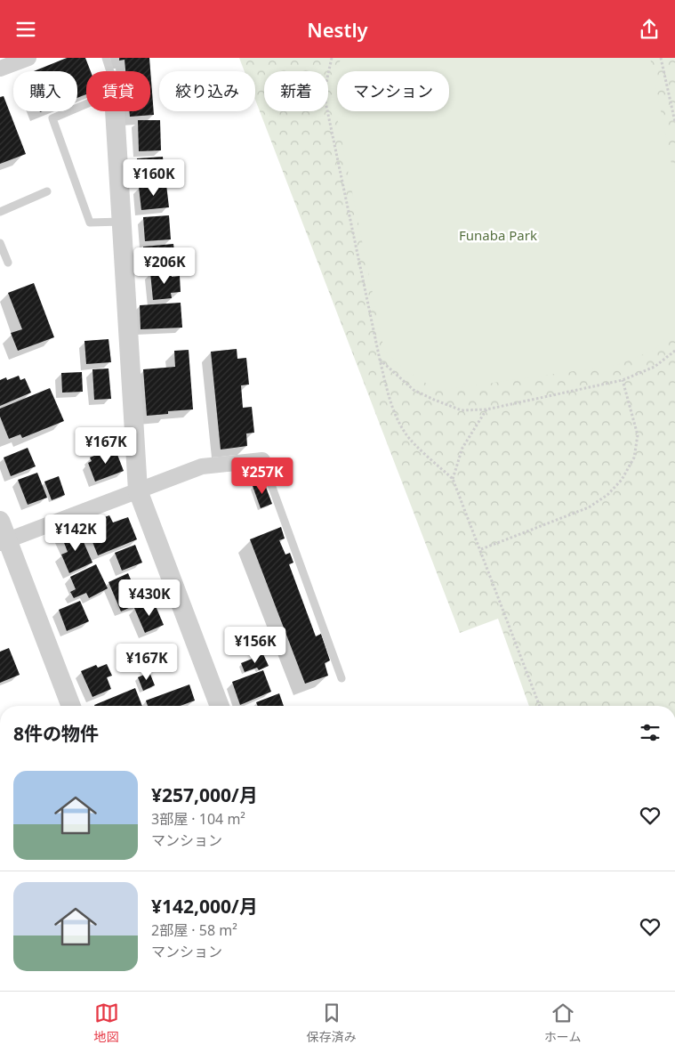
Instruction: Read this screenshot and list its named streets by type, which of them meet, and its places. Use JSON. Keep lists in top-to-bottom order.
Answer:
{
  "parks": ["Funaba Park"],
  "page": {
    "header": "Nestly",
    "chip": [
      "購入",
      "賃貸",
      "絞り込み",
      "新着",
      "マンション"
    ],
    "price": [
      "¥160K",
      "¥206K",
      "¥167K",
      "¥257K",
      "¥142K",
      "¥430K",
      "¥156K",
      "¥167K"
    ],
    "heading": "8件の物件",
    "list": [
      {
        "name": "¥257,000/月",
        "note": "3部屋 · 104 m² · マンション"
      },
      {
        "name": "¥142,000/月",
        "note": "2部屋 · 58 m² · マンション"
      }
    ],
    "tabs": ["地図", "保存済み", "ホーム"]
  }
}
